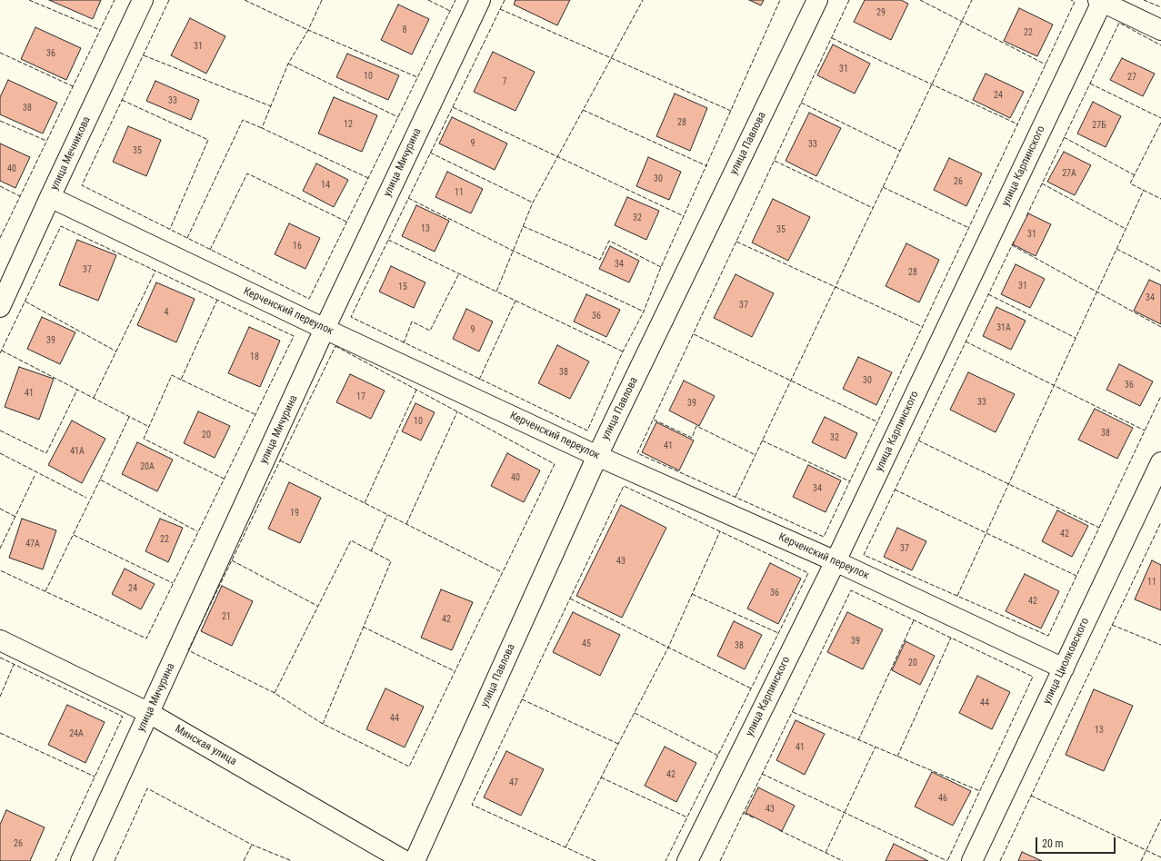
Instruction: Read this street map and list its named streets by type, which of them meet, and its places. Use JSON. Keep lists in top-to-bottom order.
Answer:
{
  "streets": {
    "street": [
      "улица Павлова",
      "улица Мечникова",
      "улица Мичурина",
      "улица Карпинского",
      "Керченский переулок",
      "улица Циолковского",
      "Минская улица"
    ]
  },
  "crossings": [
    ["улица Павлова", "Керченский переулок"],
    ["улица Мечникова", "Керченский переулок"],
    ["улица Мичурина", "Керченский переулок"],
    ["улица Мичурина", "Минская улица"],
    ["улица Карпинского", "Керченский переулок"],
    ["Керченский переулок", "улица Циолковского"]
  ],
  "house_numbers": [
    "29",
    "8",
    "22",
    "31",
    "36",
    "31",
    "10",
    "27",
    "7",
    "24",
    "33",
    "38",
    "28",
    "12",
    "27Б",
    "9",
    "33",
    "35",
    "40",
    "27А",
    "30",
    "26",
    "14",
    "11",
    "32",
    "13",
    "35",
    "31",
    "16",
    "34",
    "37",
    "28",
    "31",
    "15",
    "34",
    "37",
    "4",
    "36",
    "31А",
    "9",
    "39",
    "18",
    "38",
    "30",
    "36",
    "41",
    "17",
    "33",
    "39",
    "10",
    "38",
    "20",
    "32",
    "41",
    "41А",
    "20А",
    "40",
    "34",
    "19",
    "42",
    "22",
    "47А",
    "37",
    "43",
    "11",
    "24",
    "36",
    "42",
    "21",
    "42",
    "39",
    "45",
    "38",
    "20",
    "44",
    "44",
    "13",
    "24А",
    "41",
    "42",
    "47",
    "46",
    "43",
    "26"
  ],
  "scale_bar": "20 m"
}
